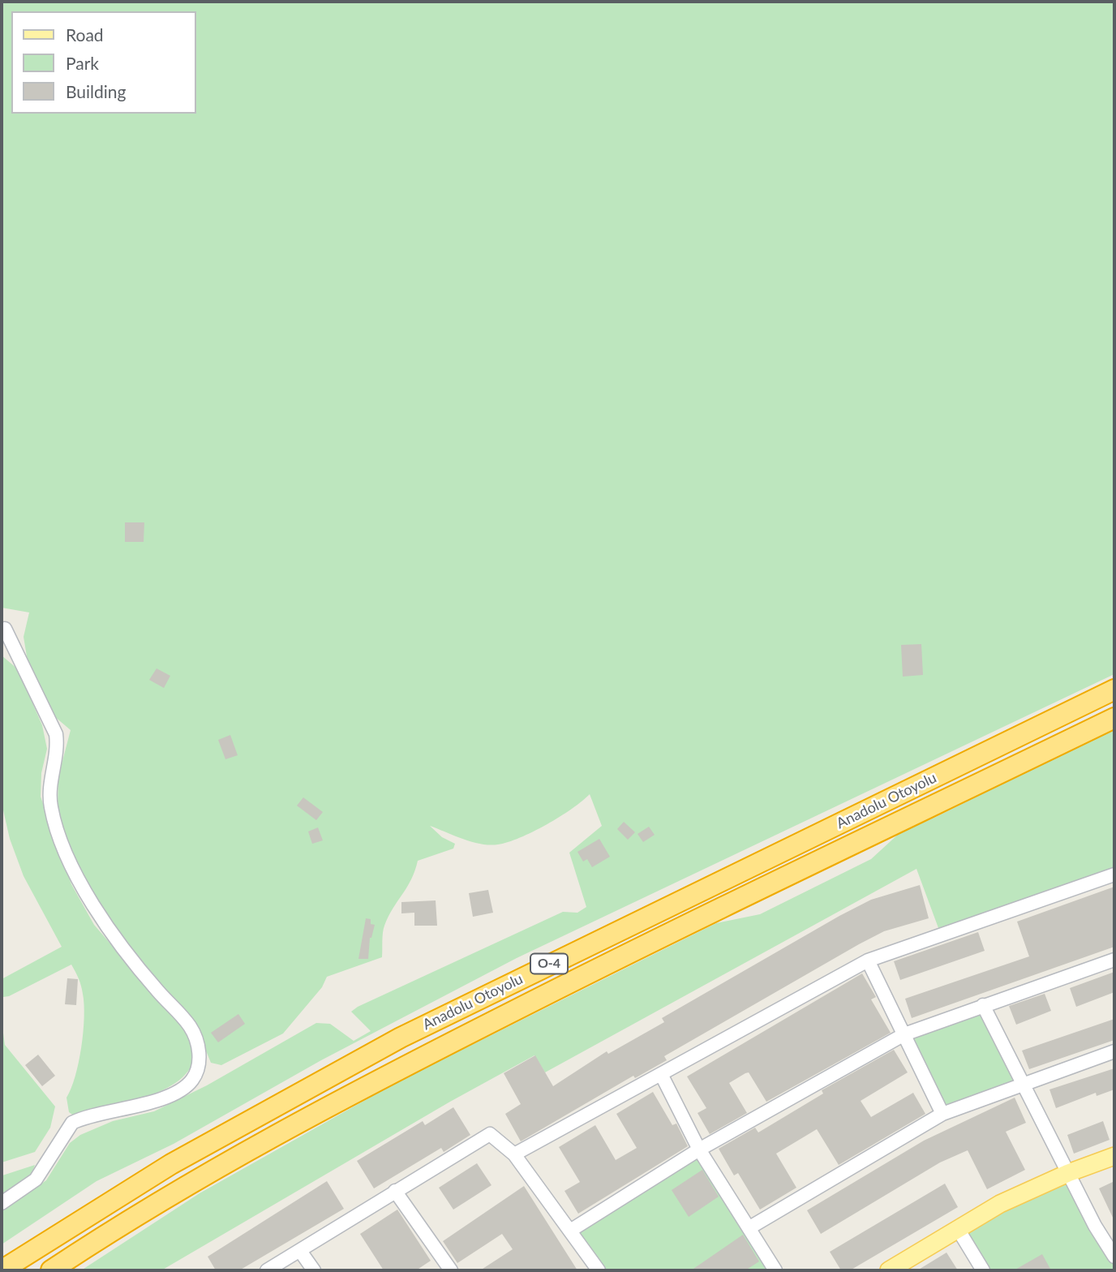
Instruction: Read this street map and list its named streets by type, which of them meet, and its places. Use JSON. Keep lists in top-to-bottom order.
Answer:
{
  "streets": {
    "highway": ["Anadolu Otoyolu", "O-4"]
  },
  "legend": ["Road", "Park", "Building"]
}
